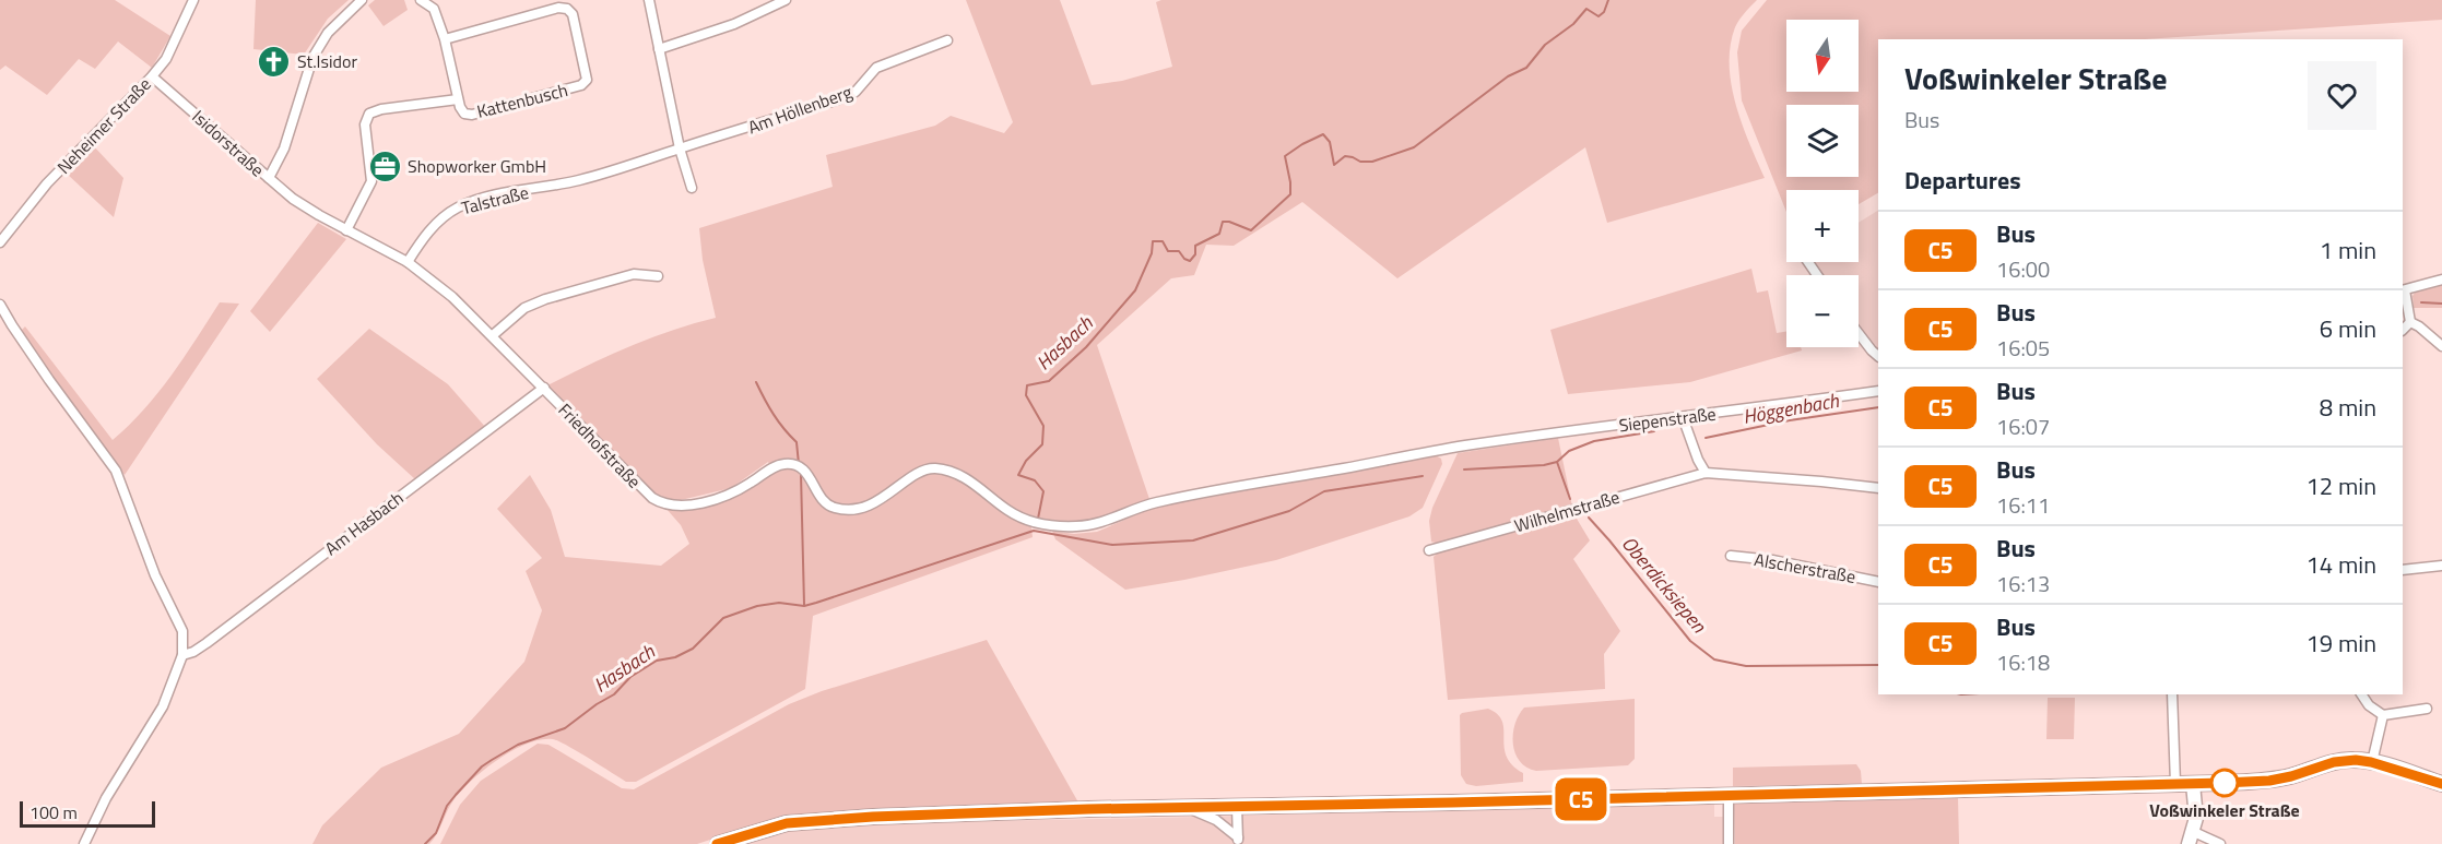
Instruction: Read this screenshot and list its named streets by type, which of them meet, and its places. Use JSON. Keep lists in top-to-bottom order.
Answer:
{
  "streets": {
    "street": [
      "Kattenbusch",
      "Am Höllenberg",
      "Neheimer Straße",
      "Isidorstraße",
      "Talstraße",
      "Siepenstraße",
      "Friedhofstraße",
      "Wilhelmstraße",
      "Am Hasbach",
      "Alscherstraße"
    ]
  },
  "crossings": [
    ["Kattenbusch", "Friedhofstraße"],
    ["Am Höllenberg", "Talstraße"],
    ["Neheimer Straße", "Isidorstraße"],
    ["Isidorstraße", "Friedhofstraße"],
    ["Talstraße", "Friedhofstraße"],
    ["Siepenstraße", "Friedhofstraße"],
    ["Friedhofstraße", "Am Hasbach"]
  ],
  "water": ["Hasbach", "Höggenbach", "Oberdicksiepen"],
  "places": {
    "church": ["St.Isidor"],
    "office": ["Shopworker GmbH"],
    "other": ["Voßwinkeler Straße"]
  },
  "lines": ["bus line C5"],
  "scale_bar": "100 m",
  "north": "bottom",
  "page": {
    "on_map": "C5",
    "map_buttons": ["+", "−"],
    "heading": [
      ["Voßwinkeler Straße", "Bus"],
      "Departures"
    ],
    "list": [
      {
        "mark": "C5",
        "name": "Bus",
        "note": "16:00",
        "value": "1 min"
      },
      {
        "mark": "C5",
        "name": "Bus",
        "note": "16:05",
        "value": "6 min"
      },
      {
        "mark": "C5",
        "name": "Bus",
        "note": "16:07",
        "value": "8 min"
      },
      {
        "mark": "C5",
        "name": "Bus",
        "note": "16:11",
        "value": "12 min"
      },
      {
        "mark": "C5",
        "name": "Bus",
        "note": "16:13",
        "value": "14 min"
      },
      {
        "mark": "C5",
        "name": "Bus",
        "note": "16:18",
        "value": "19 min"
      }
    ],
    "scale": "100 m"
  }
}
